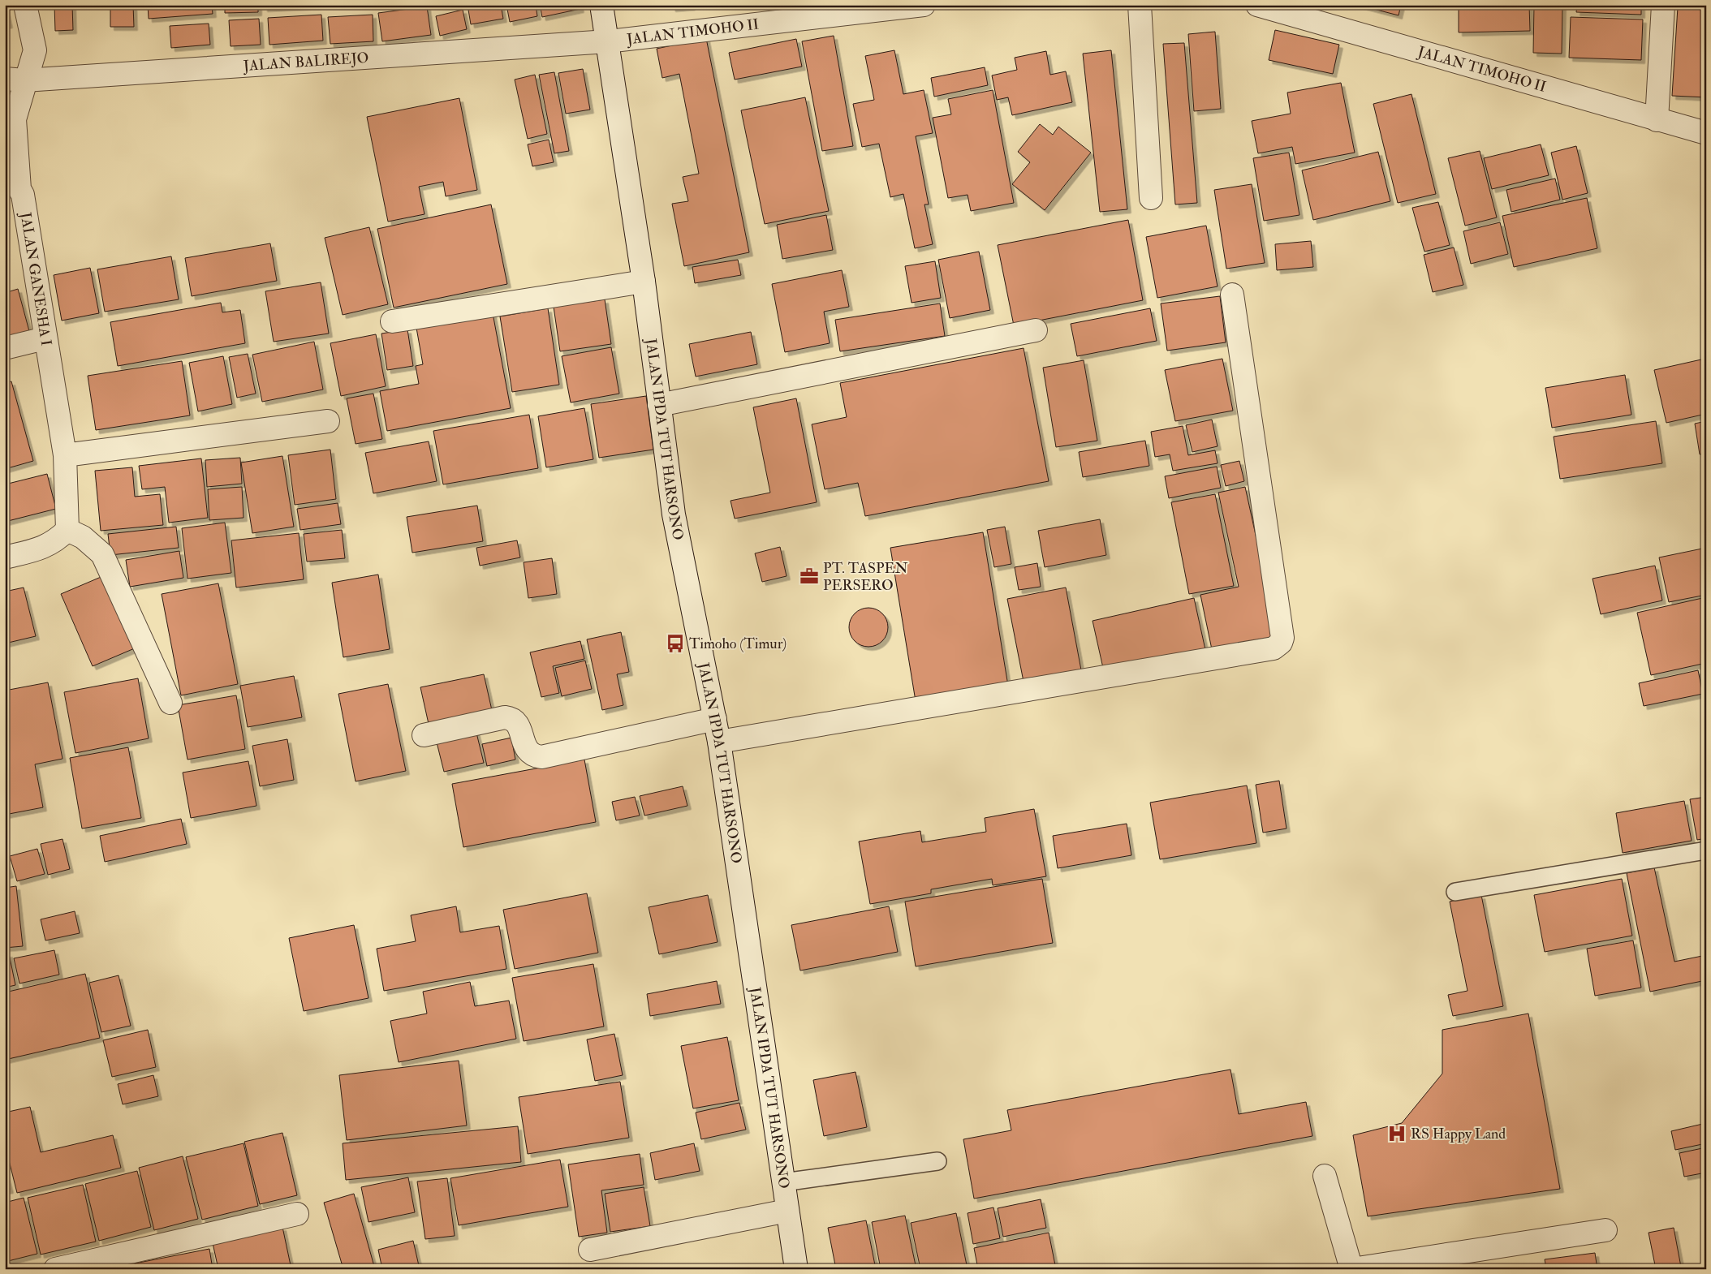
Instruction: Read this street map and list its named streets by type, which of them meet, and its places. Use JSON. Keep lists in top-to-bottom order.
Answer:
{
  "streets": {
    "street": [
      "JALAN TIMOHO II",
      "JALAN BALIREJO",
      "JALAN GANESHA I",
      "JALAN IPDA TUT HARSONO"
    ]
  },
  "crossings": [
    ["JALAN TIMOHO II", "JALAN BALIREJO"],
    ["JALAN TIMOHO II", "JALAN IPDA TUT HARSONO"],
    ["JALAN BALIREJO", "JALAN GANESHA I"],
    ["JALAN BALIREJO", "JALAN IPDA TUT HARSONO"]
  ],
  "places": {
    "office": ["PT. TASPEN PERSERO"],
    "bus stop": ["Timoho (Timur)"],
    "hospital": ["RS Happy Land"]
  }
}
